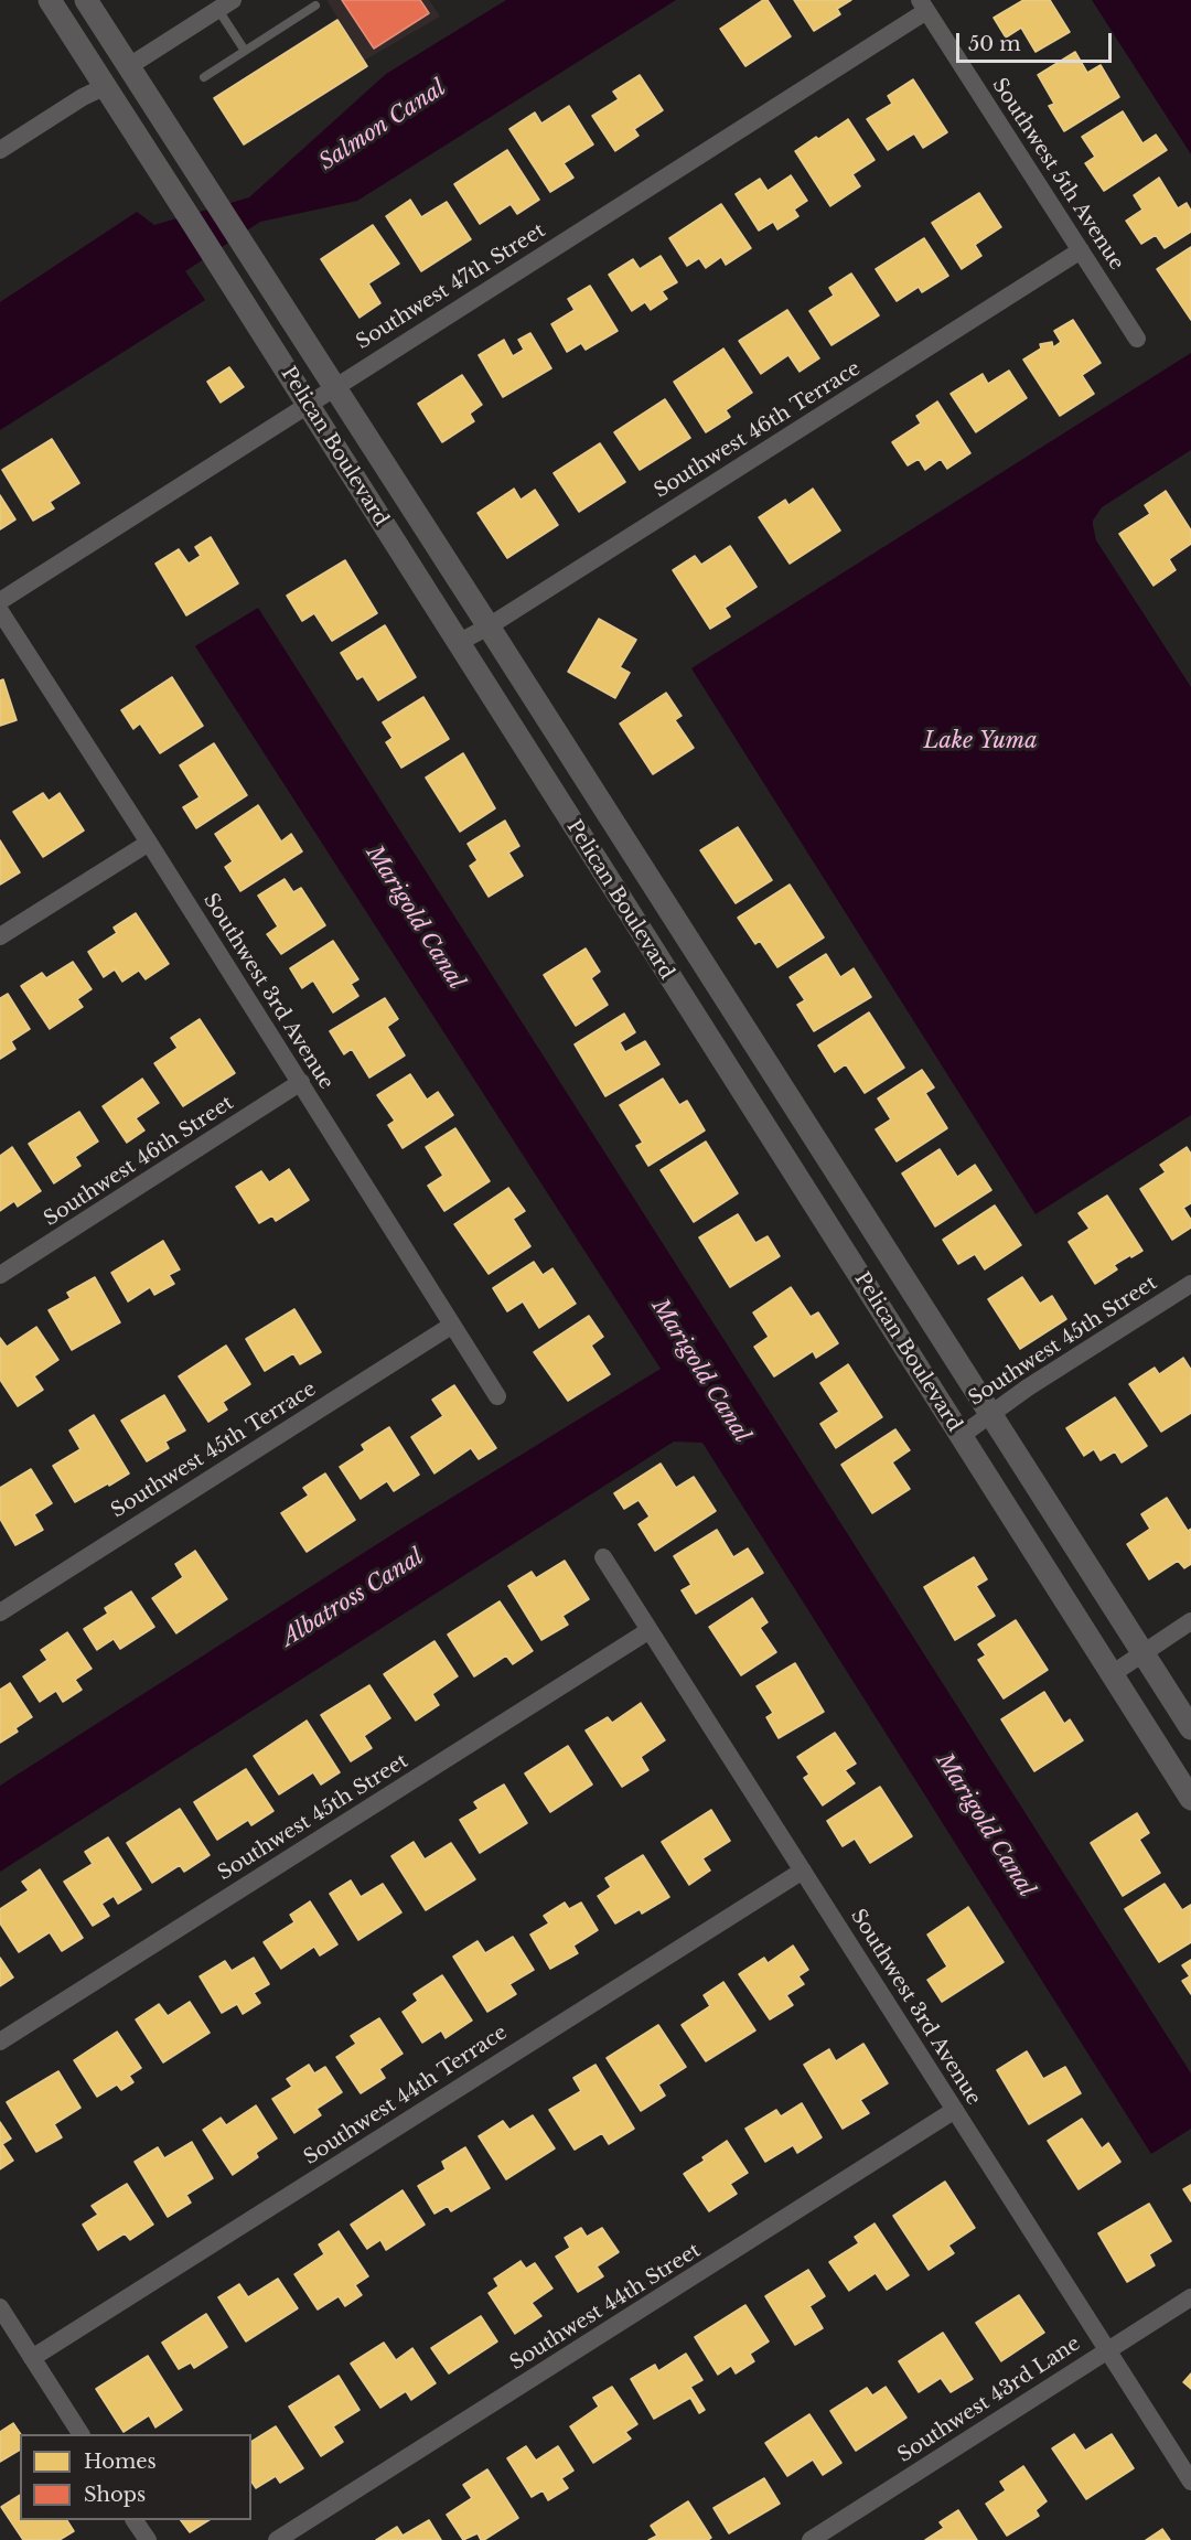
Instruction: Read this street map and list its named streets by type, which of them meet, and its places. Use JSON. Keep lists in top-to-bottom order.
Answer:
{
  "streets": {
    "street": [
      "Southwest 5th Avenue",
      "Southwest 47th Street",
      "Southwest 46th Terrace",
      "Pelican Boulevard",
      "Southwest 3rd Avenue",
      "Southwest 46th Street",
      "Southwest 45th Street",
      "Southwest 45th Terrace",
      "Southwest 44th Terrace",
      "Southwest 44th Street",
      "Southwest 43rd Lane"
    ]
  },
  "crossings": [
    ["Southwest 5th Avenue", "Southwest 47th Street"],
    ["Southwest 5th Avenue", "Southwest 46th Terrace"],
    ["Southwest 47th Street", "Pelican Boulevard"],
    ["Southwest 46th Terrace", "Pelican Boulevard"],
    ["Pelican Boulevard", "Southwest 45th Street"],
    ["Southwest 3rd Avenue", "Southwest 46th Street"],
    ["Southwest 3rd Avenue", "Southwest 45th Street"],
    ["Southwest 3rd Avenue", "Southwest 45th Terrace"],
    ["Southwest 3rd Avenue", "Southwest 44th Terrace"],
    ["Southwest 3rd Avenue", "Southwest 44th Street"],
    ["Southwest 3rd Avenue", "Southwest 43rd Lane"]
  ],
  "water": [
    "Salmon Canal",
    "Lake Yuma",
    "Marigold Canal",
    "Albatross Canal"
  ],
  "legend": ["Homes", "Shops"],
  "scale_bar": "50 m"
}
